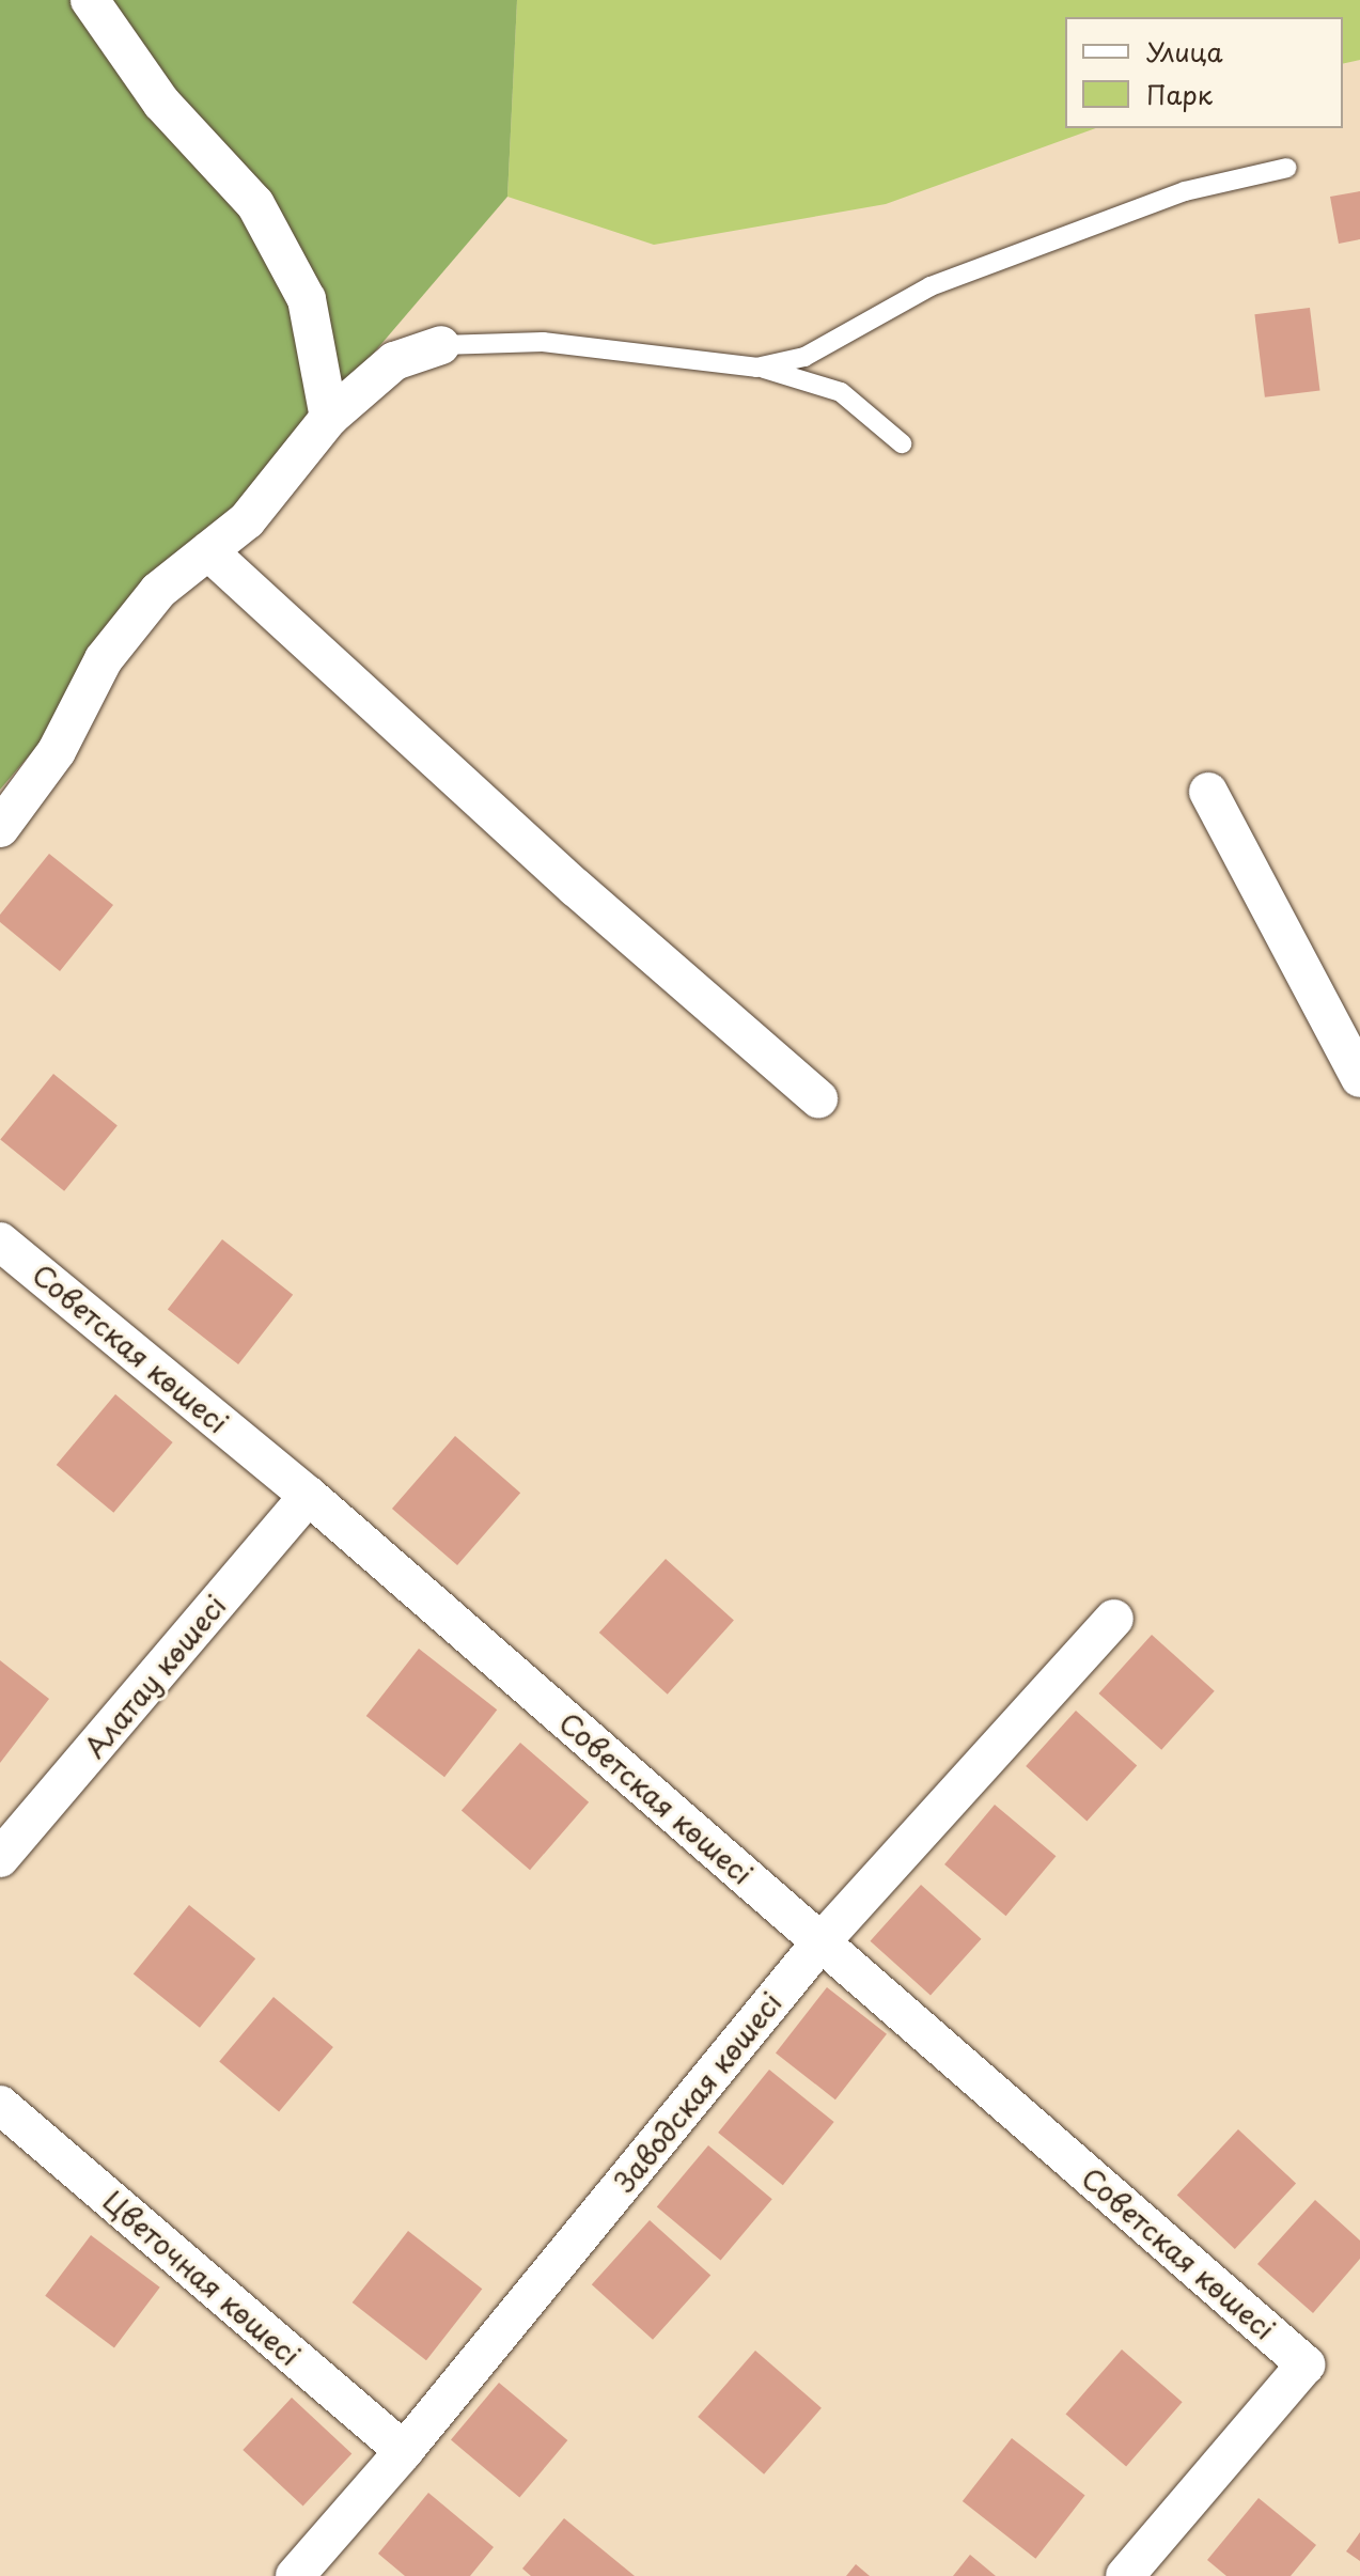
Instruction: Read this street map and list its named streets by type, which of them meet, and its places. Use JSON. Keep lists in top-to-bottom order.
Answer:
{
  "streets": {
    "street": [
      "Советская көшесі",
      "Алатау көшесі",
      "Заводская көшесі",
      "Цветочная көшесі"
    ]
  },
  "crossings": [
    ["Советская көшесі", "Алатау көшесі"],
    ["Советская көшесі", "Заводская көшесі"],
    ["Заводская көшесі", "Цветочная көшесі"]
  ],
  "legend": ["Улица", "Парк"]
}
